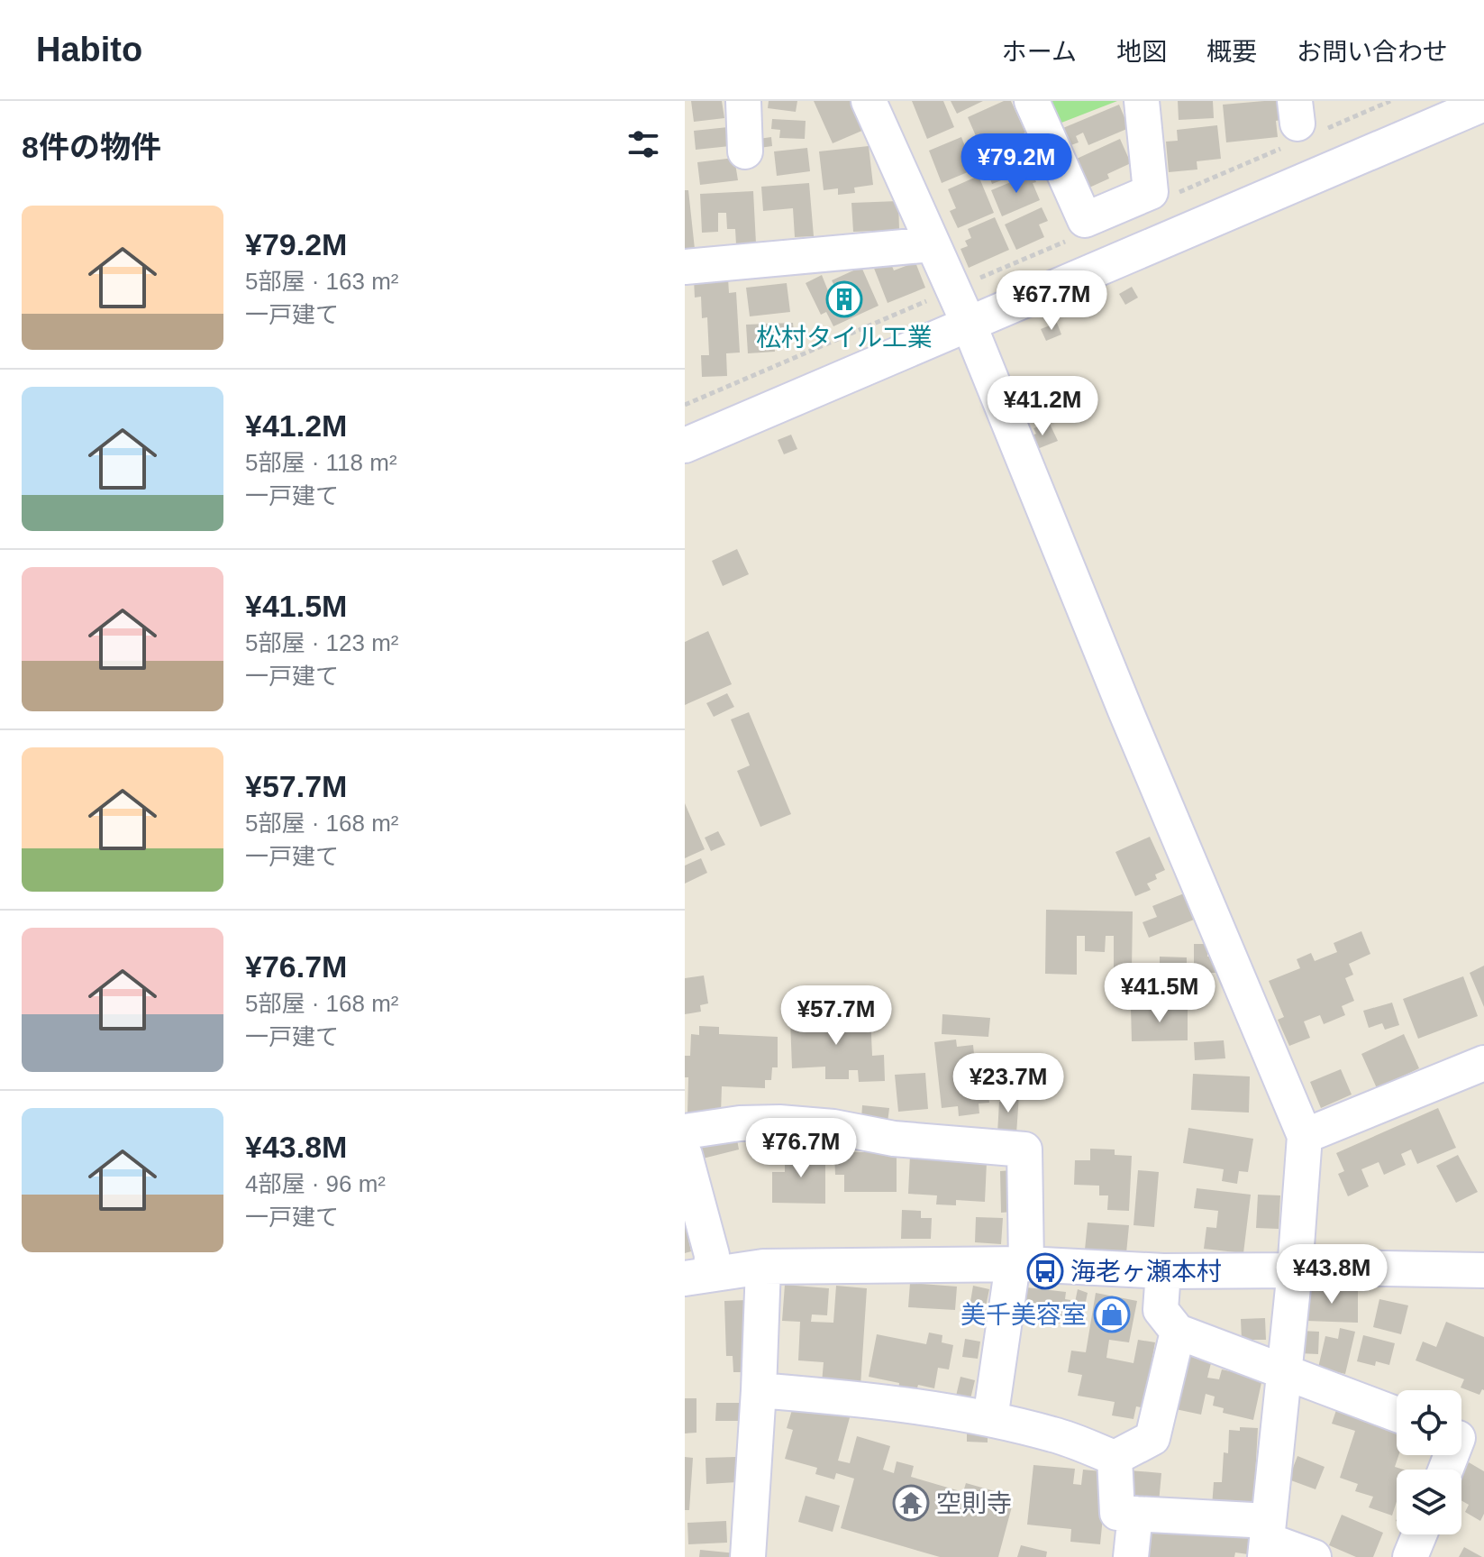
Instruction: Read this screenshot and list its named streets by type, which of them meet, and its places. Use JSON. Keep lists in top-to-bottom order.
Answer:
{
  "places": {
    "building": ["松村タイル工業"],
    "bus stop": ["海老ヶ瀬本村"],
    "shop": ["美千美容室"],
    "temple": ["空則寺"]
  },
  "page": {
    "header": "Habito",
    "nav": [
      "ホーム",
      "地図",
      "概要",
      "お問い合わせ"
    ],
    "heading": "8件の物件",
    "price": [
      "¥79.2M",
      "¥67.7M",
      "¥41.2M",
      "¥41.5M",
      "¥57.7M",
      "¥23.7M",
      "¥76.7M",
      "¥43.8M"
    ],
    "list": [
      {
        "name": "¥79.2M",
        "note": "5部屋 · 163 m² · 一戸建て"
      },
      {
        "name": "¥41.2M",
        "note": "5部屋 · 118 m² · 一戸建て"
      },
      {
        "name": "¥41.5M",
        "note": "5部屋 · 123 m² · 一戸建て"
      },
      {
        "name": "¥57.7M",
        "note": "5部屋 · 168 m² · 一戸建て"
      },
      {
        "name": "¥76.7M",
        "note": "5部屋 · 168 m² · 一戸建て"
      },
      {
        "name": "¥43.8M",
        "note": "4部屋 · 96 m² · 一戸建て"
      }
    ]
  }
}
